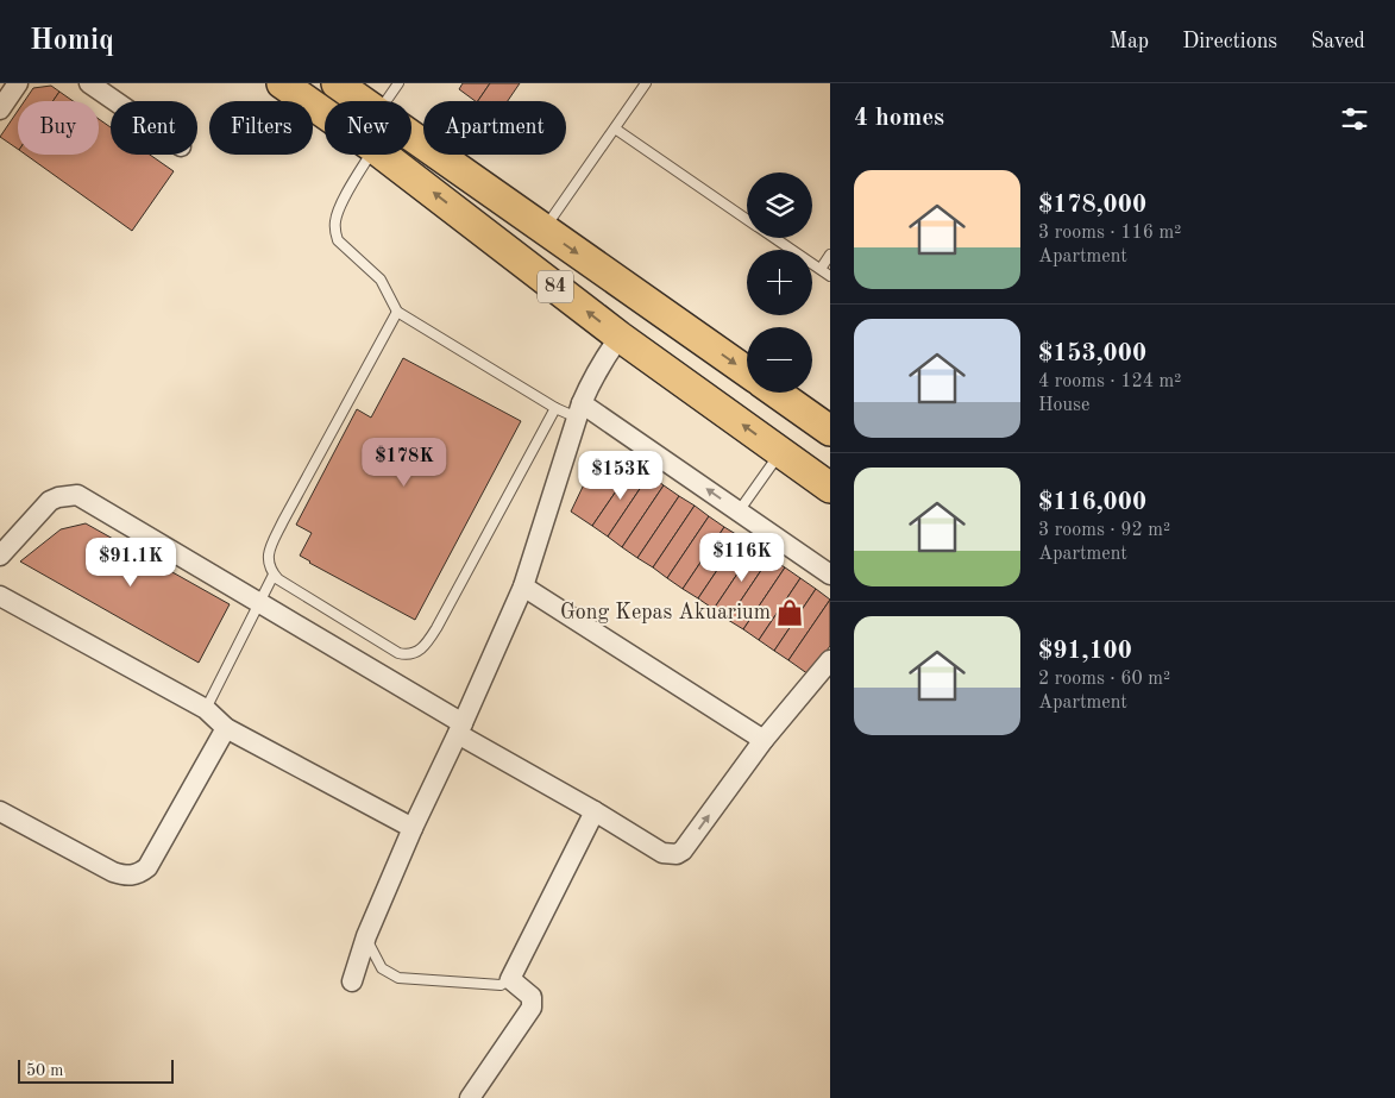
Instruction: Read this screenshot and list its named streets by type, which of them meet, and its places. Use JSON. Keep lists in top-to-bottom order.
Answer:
{
  "streets": {
    "main road": ["84"]
  },
  "places": {
    "shop": ["Gong Kepas Akuarium"]
  },
  "scale_bar": "50 m",
  "page": {
    "header": "Homiq",
    "nav": ["Map", "Directions", "Saved"],
    "heading": "4 homes",
    "chip": [
      "Buy",
      "Rent",
      "Filters",
      "New",
      "Apartment"
    ],
    "list": [
      {
        "name": "$178,000",
        "note": "3 rooms · 116 m² · Apartment"
      },
      {
        "name": "$153,000",
        "note": "4 rooms · 124 m² · House"
      },
      {
        "name": "$116,000",
        "note": "3 rooms · 92 m² · Apartment"
      },
      {
        "name": "$91,100",
        "note": "2 rooms · 60 m² · Apartment"
      }
    ],
    "map_buttons": ["+", "−"],
    "price": [
      "$178K",
      "$153K",
      "$116K",
      "$91.1K"
    ],
    "scale": "50 m"
  }
}
